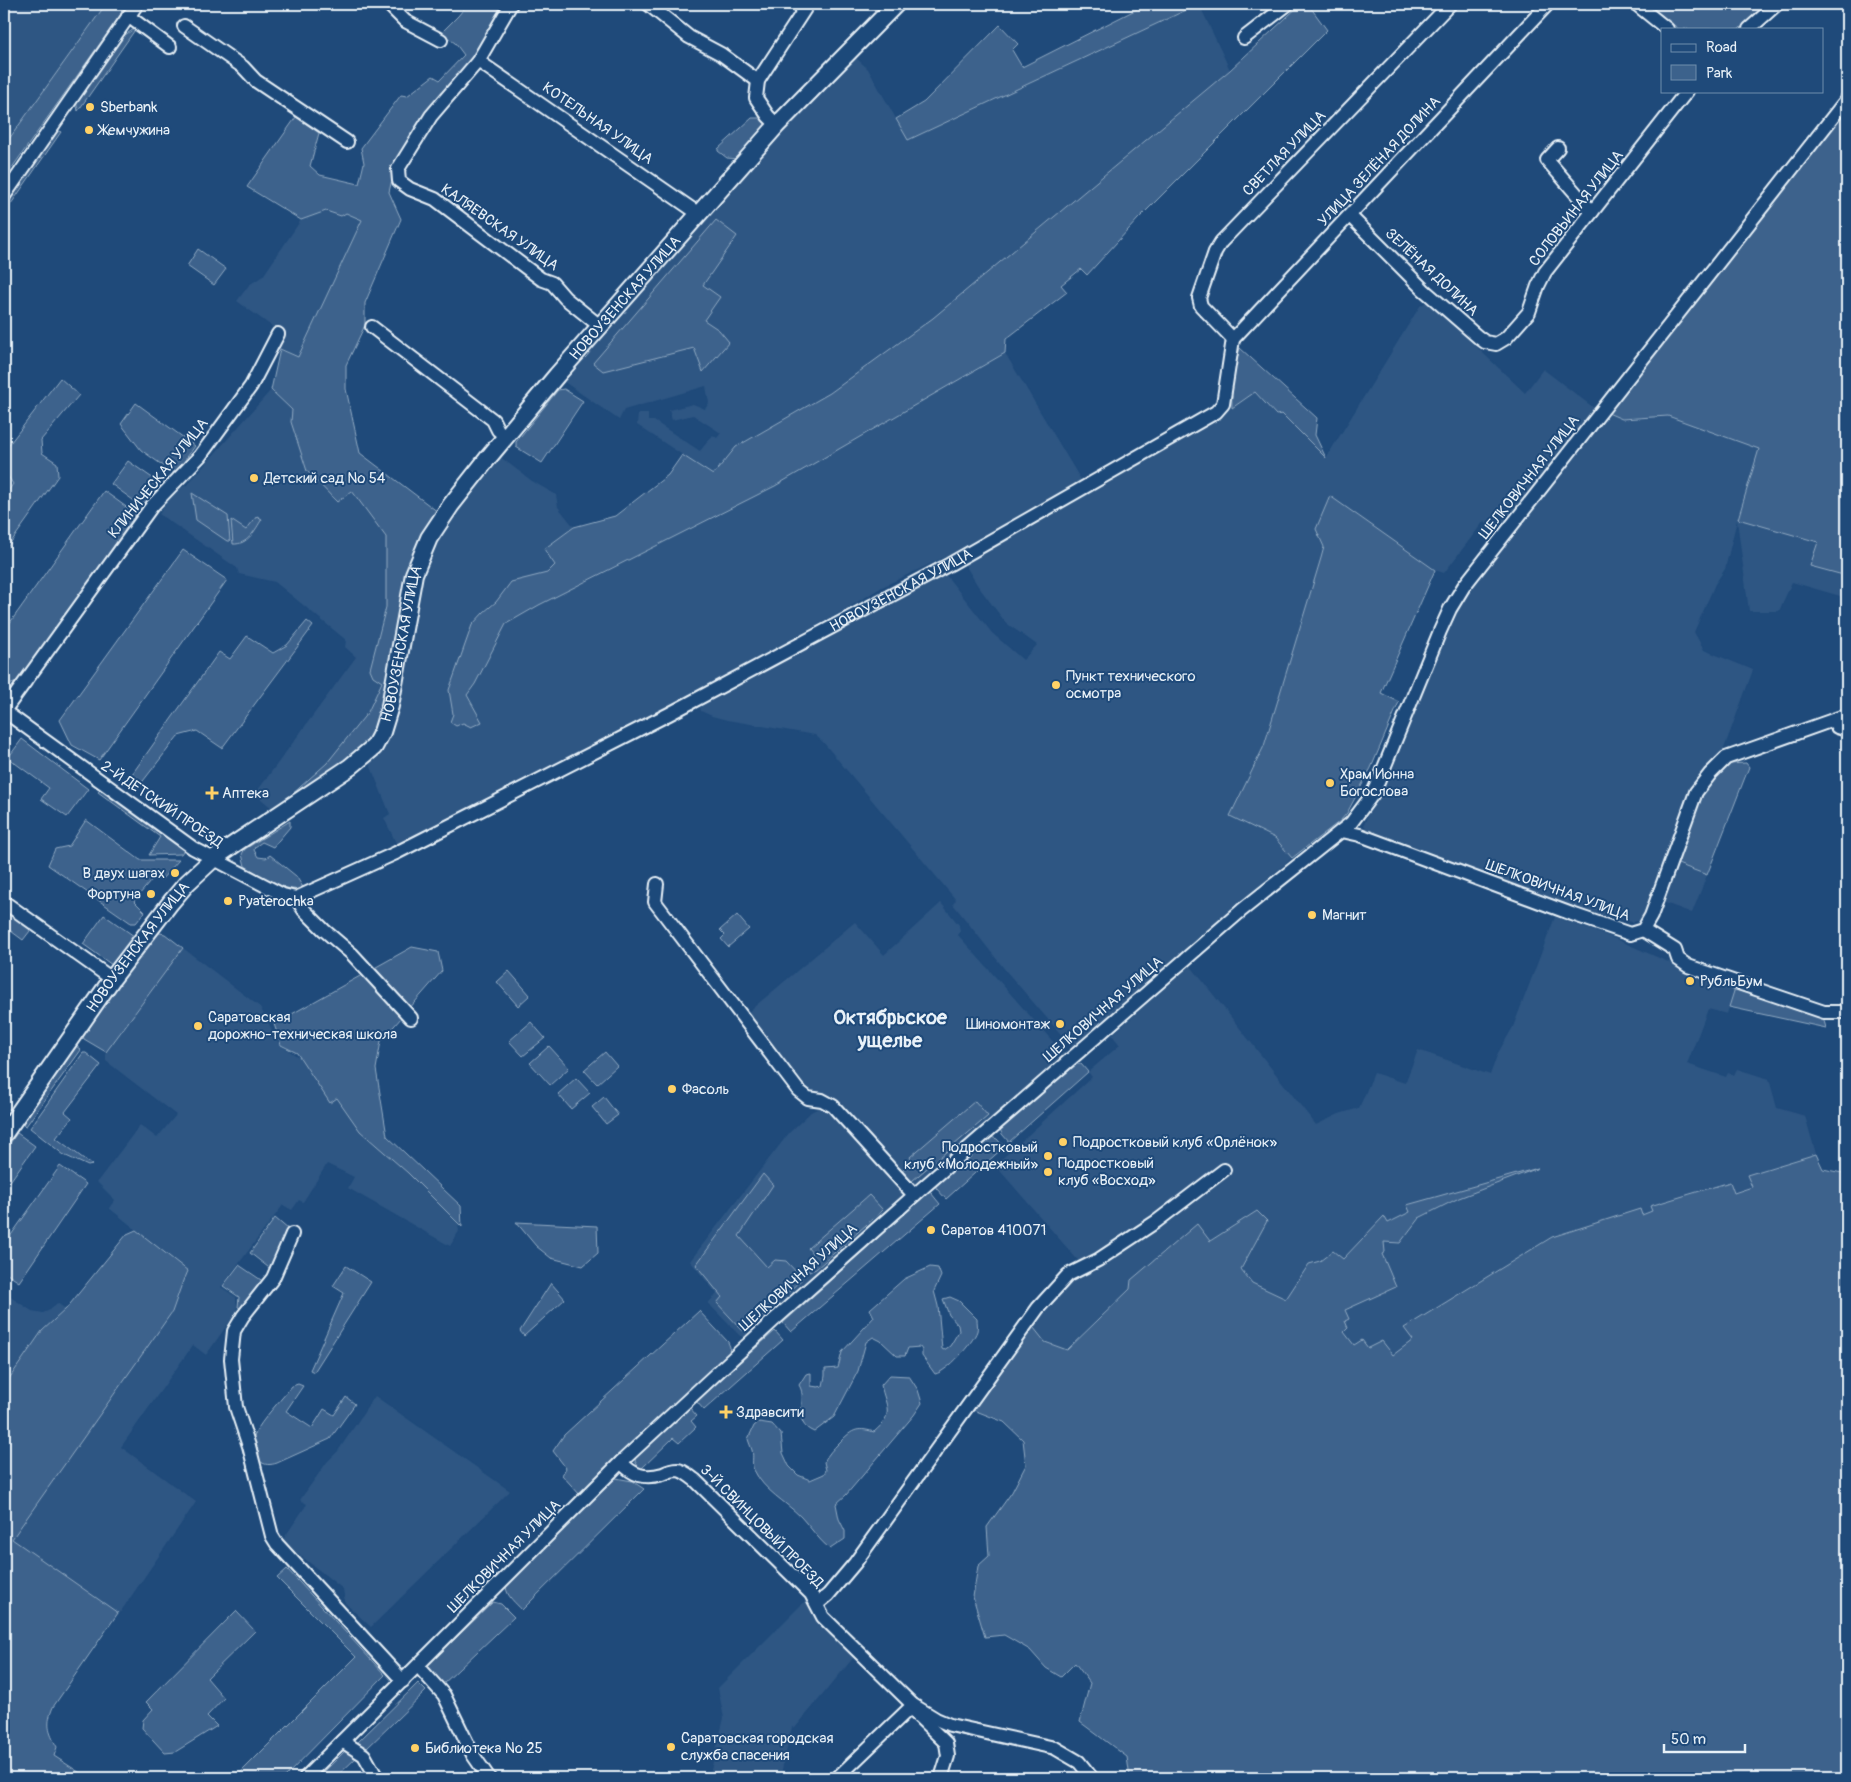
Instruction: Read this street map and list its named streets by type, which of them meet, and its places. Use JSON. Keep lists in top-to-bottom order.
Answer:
{
  "streets": {
    "main road": ["НОВОУЗЕНСКАЯ УЛИЦА"],
    "street": [
      "КОТЕЛЬНАЯ УЛИЦА",
      "СВЕТЛАЯ УЛИЦА",
      "УЛИЦА ЗЕЛЁНАЯ ДОЛИНА",
      "СОЛОВЬИНАЯ УЛИЦА",
      "КАЛЯЕВСКАЯ УЛИЦА",
      "ЗЕЛЁНАЯ ДОЛИНА",
      "ШЕЛКОВИЧНАЯ УЛИЦА",
      "КЛИНИЧЕСКАЯ УЛИЦА",
      "2-Й ДЕТСКИЙ ПРОЕЗД",
      "3-Й СВИНЦОВЫЙ ПРОЕЗД"
    ]
  },
  "crossings": [
    ["КОТЕЛЬНАЯ УЛИЦА", "КАЛЯЕВСКАЯ УЛИЦА"],
    ["КОТЕЛЬНАЯ УЛИЦА", "НОВОУЗЕНСКАЯ УЛИЦА"],
    ["СВЕТЛАЯ УЛИЦА", "УЛИЦА ЗЕЛЁНАЯ ДОЛИНА"],
    ["СВЕТЛАЯ УЛИЦА", "НОВОУЗЕНСКАЯ УЛИЦА"],
    ["УЛИЦА ЗЕЛЁНАЯ ДОЛИНА", "ЗЕЛЁНАЯ ДОЛИНА"],
    ["УЛИЦА ЗЕЛЁНАЯ ДОЛИНА", "НОВОУЗЕНСКАЯ УЛИЦА"],
    ["СОЛОВЬИНАЯ УЛИЦА", "ЗЕЛЁНАЯ ДОЛИНА"],
    ["КАЛЯЕВСКАЯ УЛИЦА", "НОВОУЗЕНСКАЯ УЛИЦА"],
    ["НОВОУЗЕНСКАЯ УЛИЦА", "2-Й ДЕТСКИЙ ПРОЕЗД"],
    ["ШЕЛКОВИЧНАЯ УЛИЦА", "3-Й СВИНЦОВЫЙ ПРОЕЗД"],
    ["КЛИНИЧЕСКАЯ УЛИЦА", "2-Й ДЕТСКИЙ ПРОЕЗД"]
  ],
  "districts": ["Октябрьское ущелье"],
  "places": {
    "other": [
      "Sberbank",
      "Жемчужина",
      "Детский сад № 54",
      "Пункт технического осмотра",
      "Храм Ионна Богослова",
      "В двух шагах",
      "Фортуна",
      "Pyaterochka",
      "Магнит",
      "РубльБум",
      "Шиномонтаж",
      "Саратовская дорожно-техническая школа",
      "Фасоль",
      "Подростковый клуб «Орлёнок»",
      "Подростковый клуб «Молодежный»",
      "Подростковый клуб «Восход»",
      "Саратов 410071",
      "Саратовская городская служба спасения",
      "Библиотека № 25"
    ],
    "health": ["Аптека", "Здравсити"]
  },
  "legend": ["Road", "Park"],
  "scale_bar": "50 m"
}
